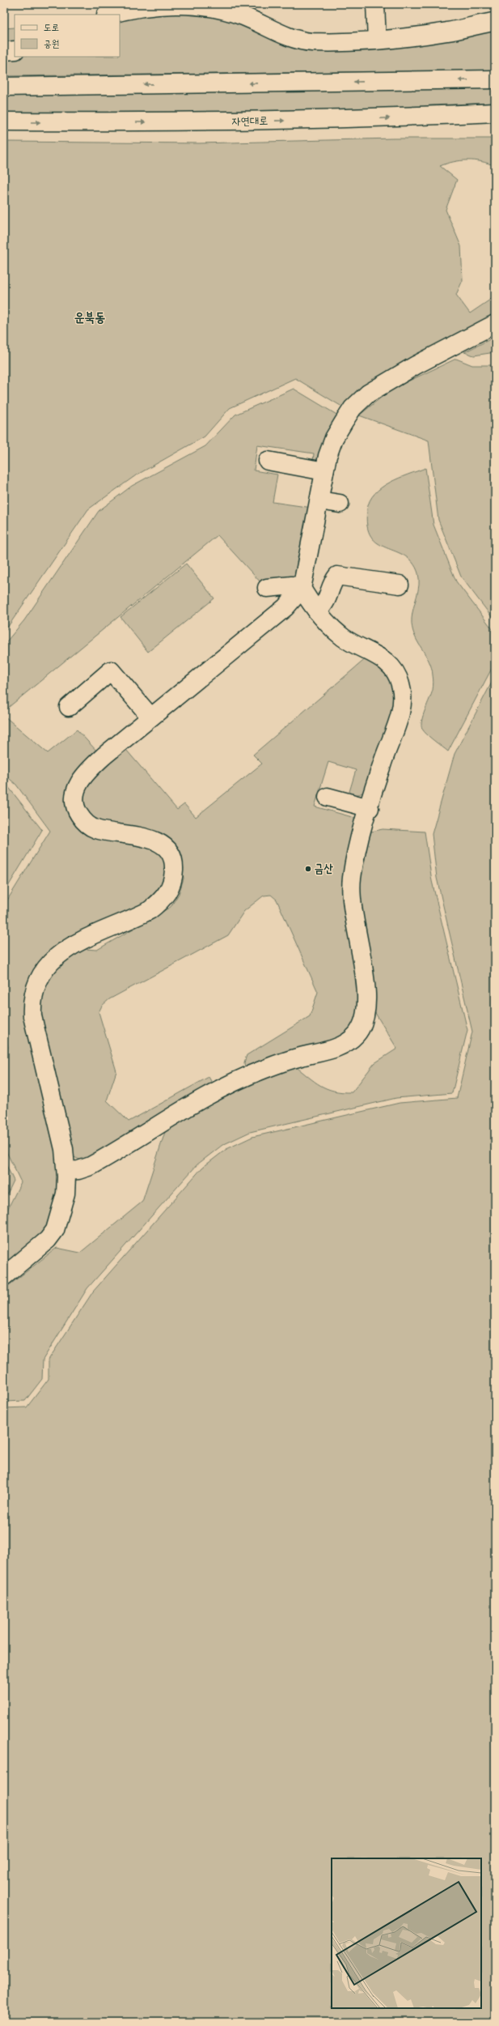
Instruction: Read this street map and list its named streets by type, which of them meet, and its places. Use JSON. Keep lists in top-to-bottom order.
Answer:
{
  "streets": {
    "main road": ["자연대로"]
  },
  "districts": ["운북동"],
  "places": ["금산"],
  "legend": ["도로", "공원"]
}
